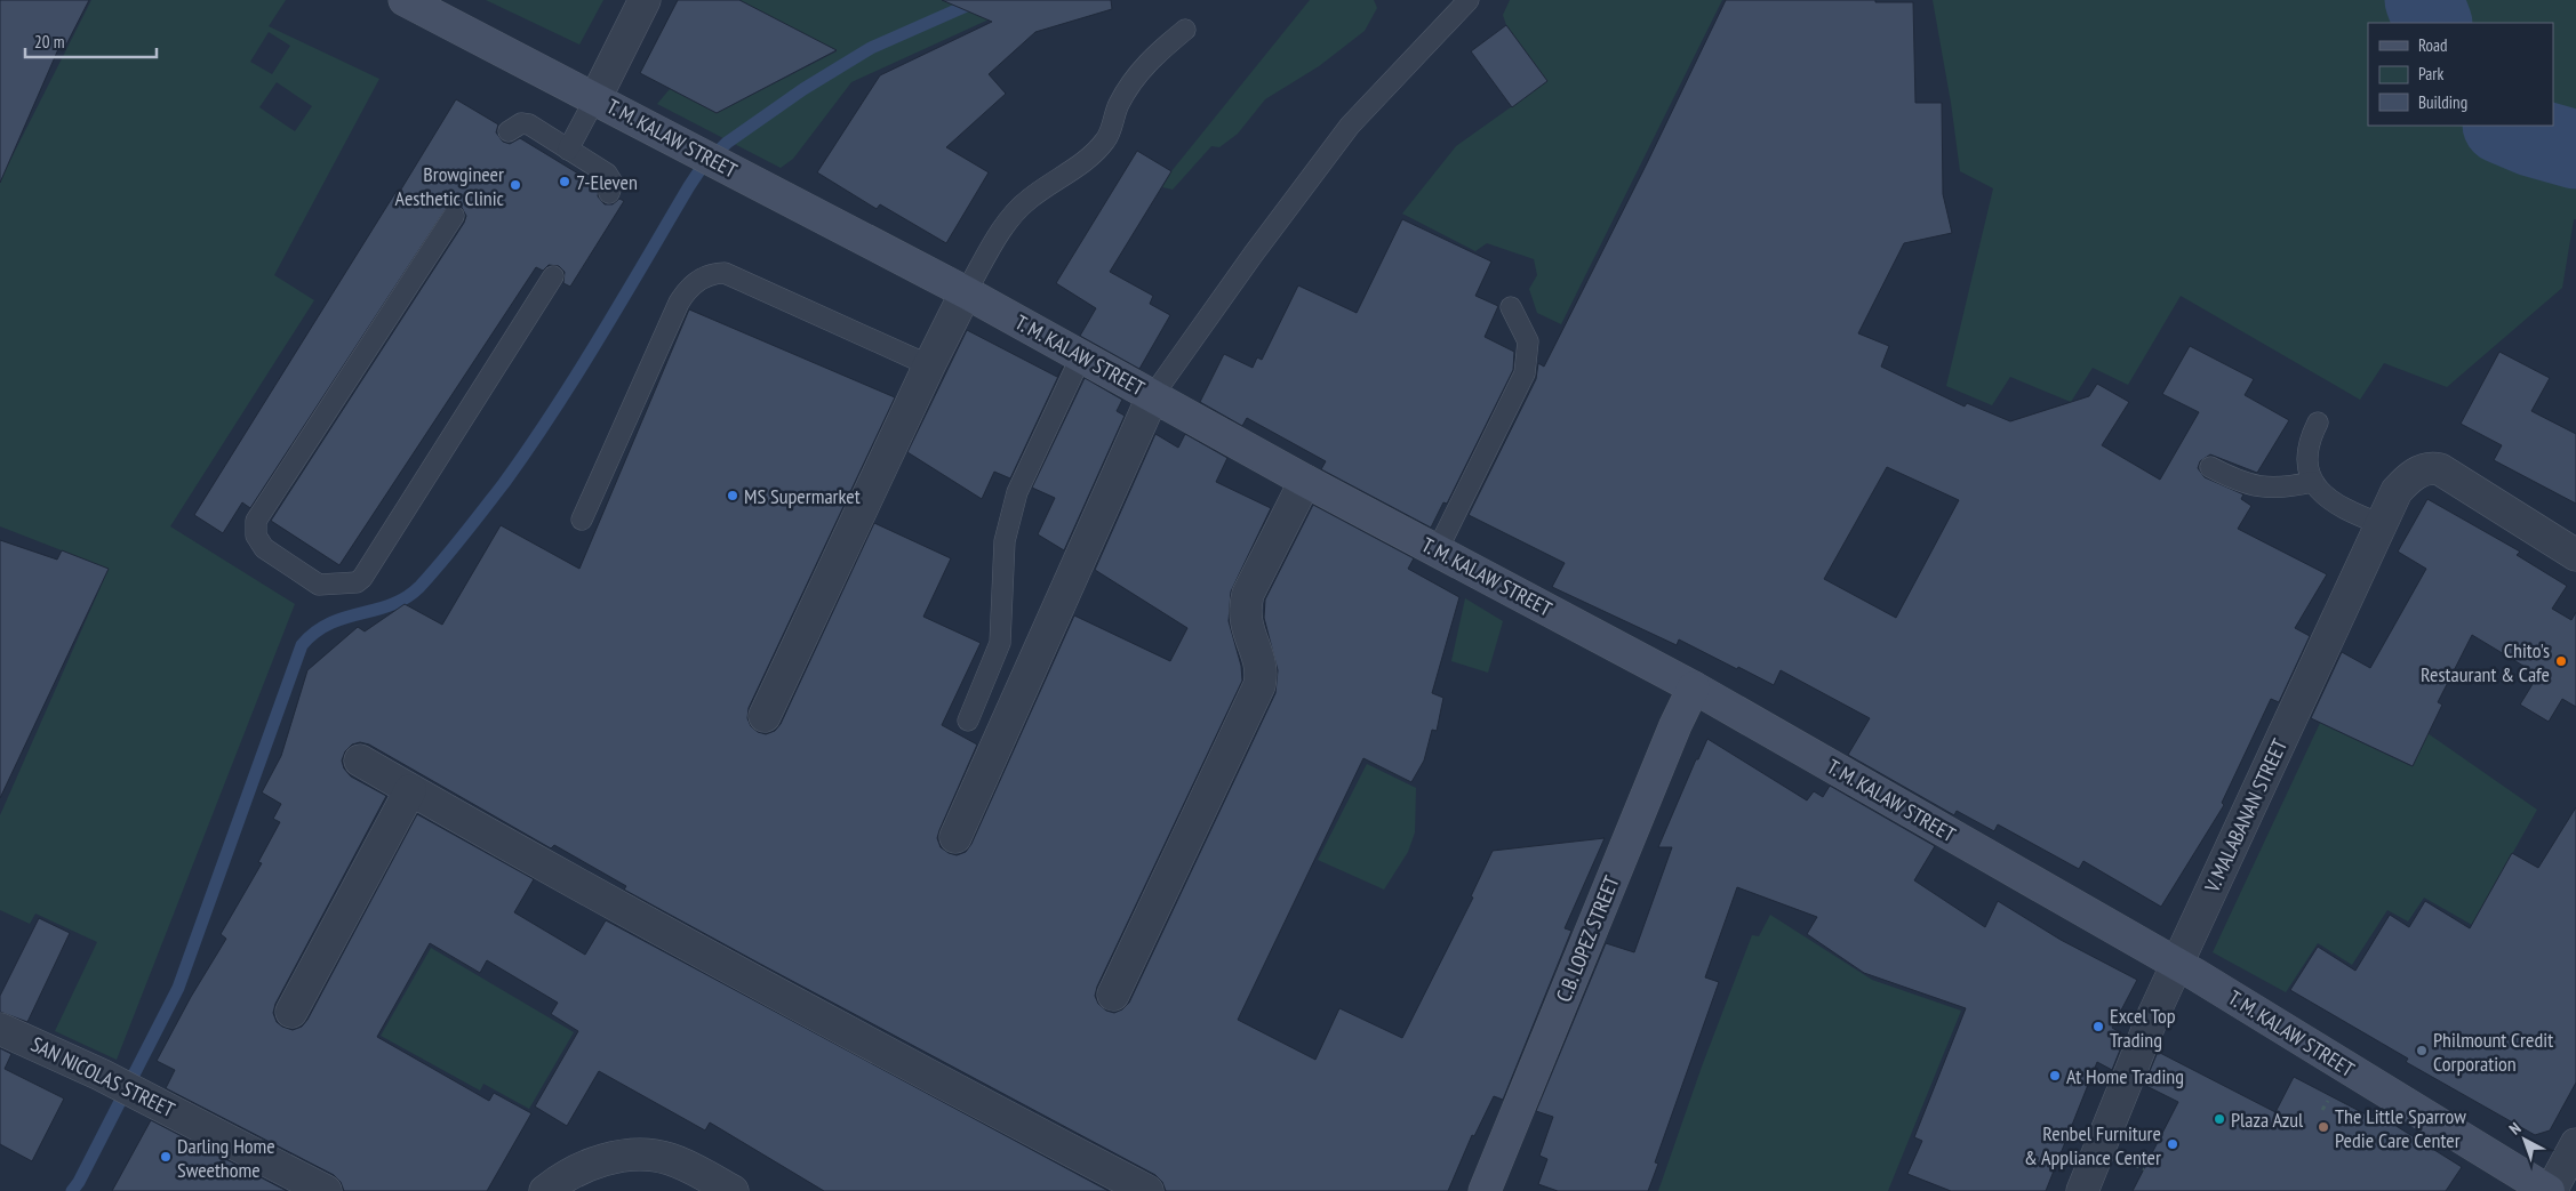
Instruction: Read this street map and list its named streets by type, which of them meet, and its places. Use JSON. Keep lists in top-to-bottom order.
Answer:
{
  "streets": {
    "street": [
      "T. M. KALAW STREET",
      "V. MALABANAN STREET",
      "C.B. LOPEZ STREET",
      "SAN NICOLAS STREET"
    ]
  },
  "crossings": [
    ["T. M. KALAW STREET", "V. MALABANAN STREET"],
    ["T. M. KALAW STREET", "C.B. LOPEZ STREET"]
  ],
  "places": [
    "7-Eleven",
    "Browgineer Aesthetic Clinic",
    "MS Supermarket",
    "Chito's Restaurant & Cafe",
    "Excel Top Trading",
    "Philmount Credit Corporation",
    "At Home Trading",
    "Plaza Azul",
    "The Little Sparrow Pedie Care Center",
    "Renbel Furniture & Appliance Center",
    "Darling Home Sweethome"
  ],
  "legend": ["Road", "Park", "Building"],
  "scale_bar": "20 m",
  "north": "top left"
}
